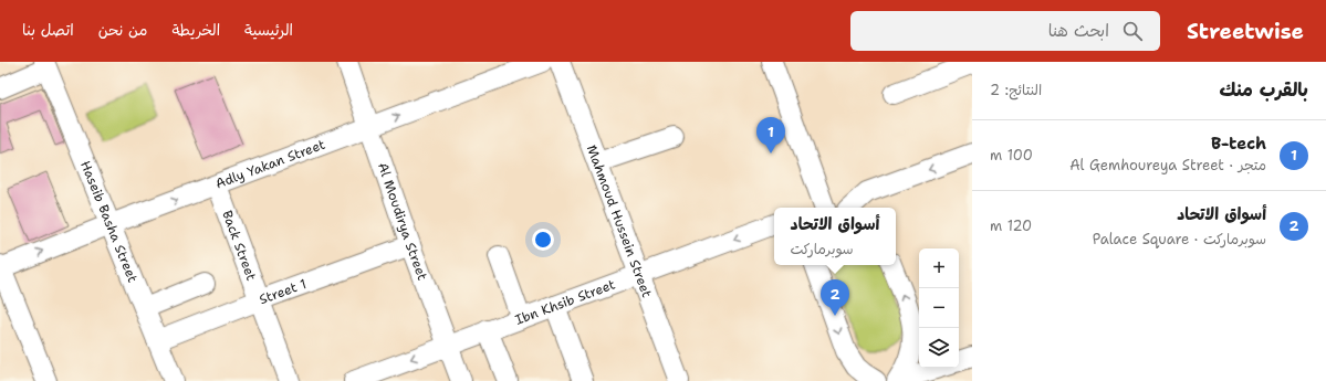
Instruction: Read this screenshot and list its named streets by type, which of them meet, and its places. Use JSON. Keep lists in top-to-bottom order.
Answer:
{
  "streets": {
    "street": [
      "Adly Yakan Street",
      "Haseib Basha Street",
      "Mahmoud Hussein Street",
      "Al Moudirya Street",
      "Back Street",
      "Street 1",
      "Ibn Khsib Street"
    ]
  },
  "crossings": [
    ["Adly Yakan Street", "Haseib Basha Street"],
    ["Adly Yakan Street", "Al Moudirya Street"],
    ["Adly Yakan Street", "Back Street"],
    ["Haseib Basha Street", "Street 1"],
    ["Mahmoud Hussein Street", "Ibn Khsib Street"],
    ["Al Moudirya Street", "Street 1"],
    ["Al Moudirya Street", "Ibn Khsib Street"],
    ["Back Street", "Street 1"]
  ],
  "one_way": ["Adly Yakan Street"],
  "page": {
    "header": "Streetwise",
    "search": "ابحث هنا",
    "nav": [
      "الرئيسية",
      "الخريطة",
      "من نحن",
      "اتصل بنا"
    ],
    "heading": ["بالقرب منك", "النتائج: 2"],
    "pins": ["1", "2"],
    "list": [
      {
        "mark": "1",
        "name": "B-tech",
        "note": "متجر · Al Gemhoureya Street",
        "value": "100 m"
      },
      {
        "mark": "2",
        "name": "أسواق الاتحاد",
        "note": "سوبرماركت · Palace Square",
        "value": "120 m"
      }
    ],
    "popup": ["أسواق الاتحاد", "سوبرماركت"],
    "map_buttons": ["+", "−"]
  }
}
